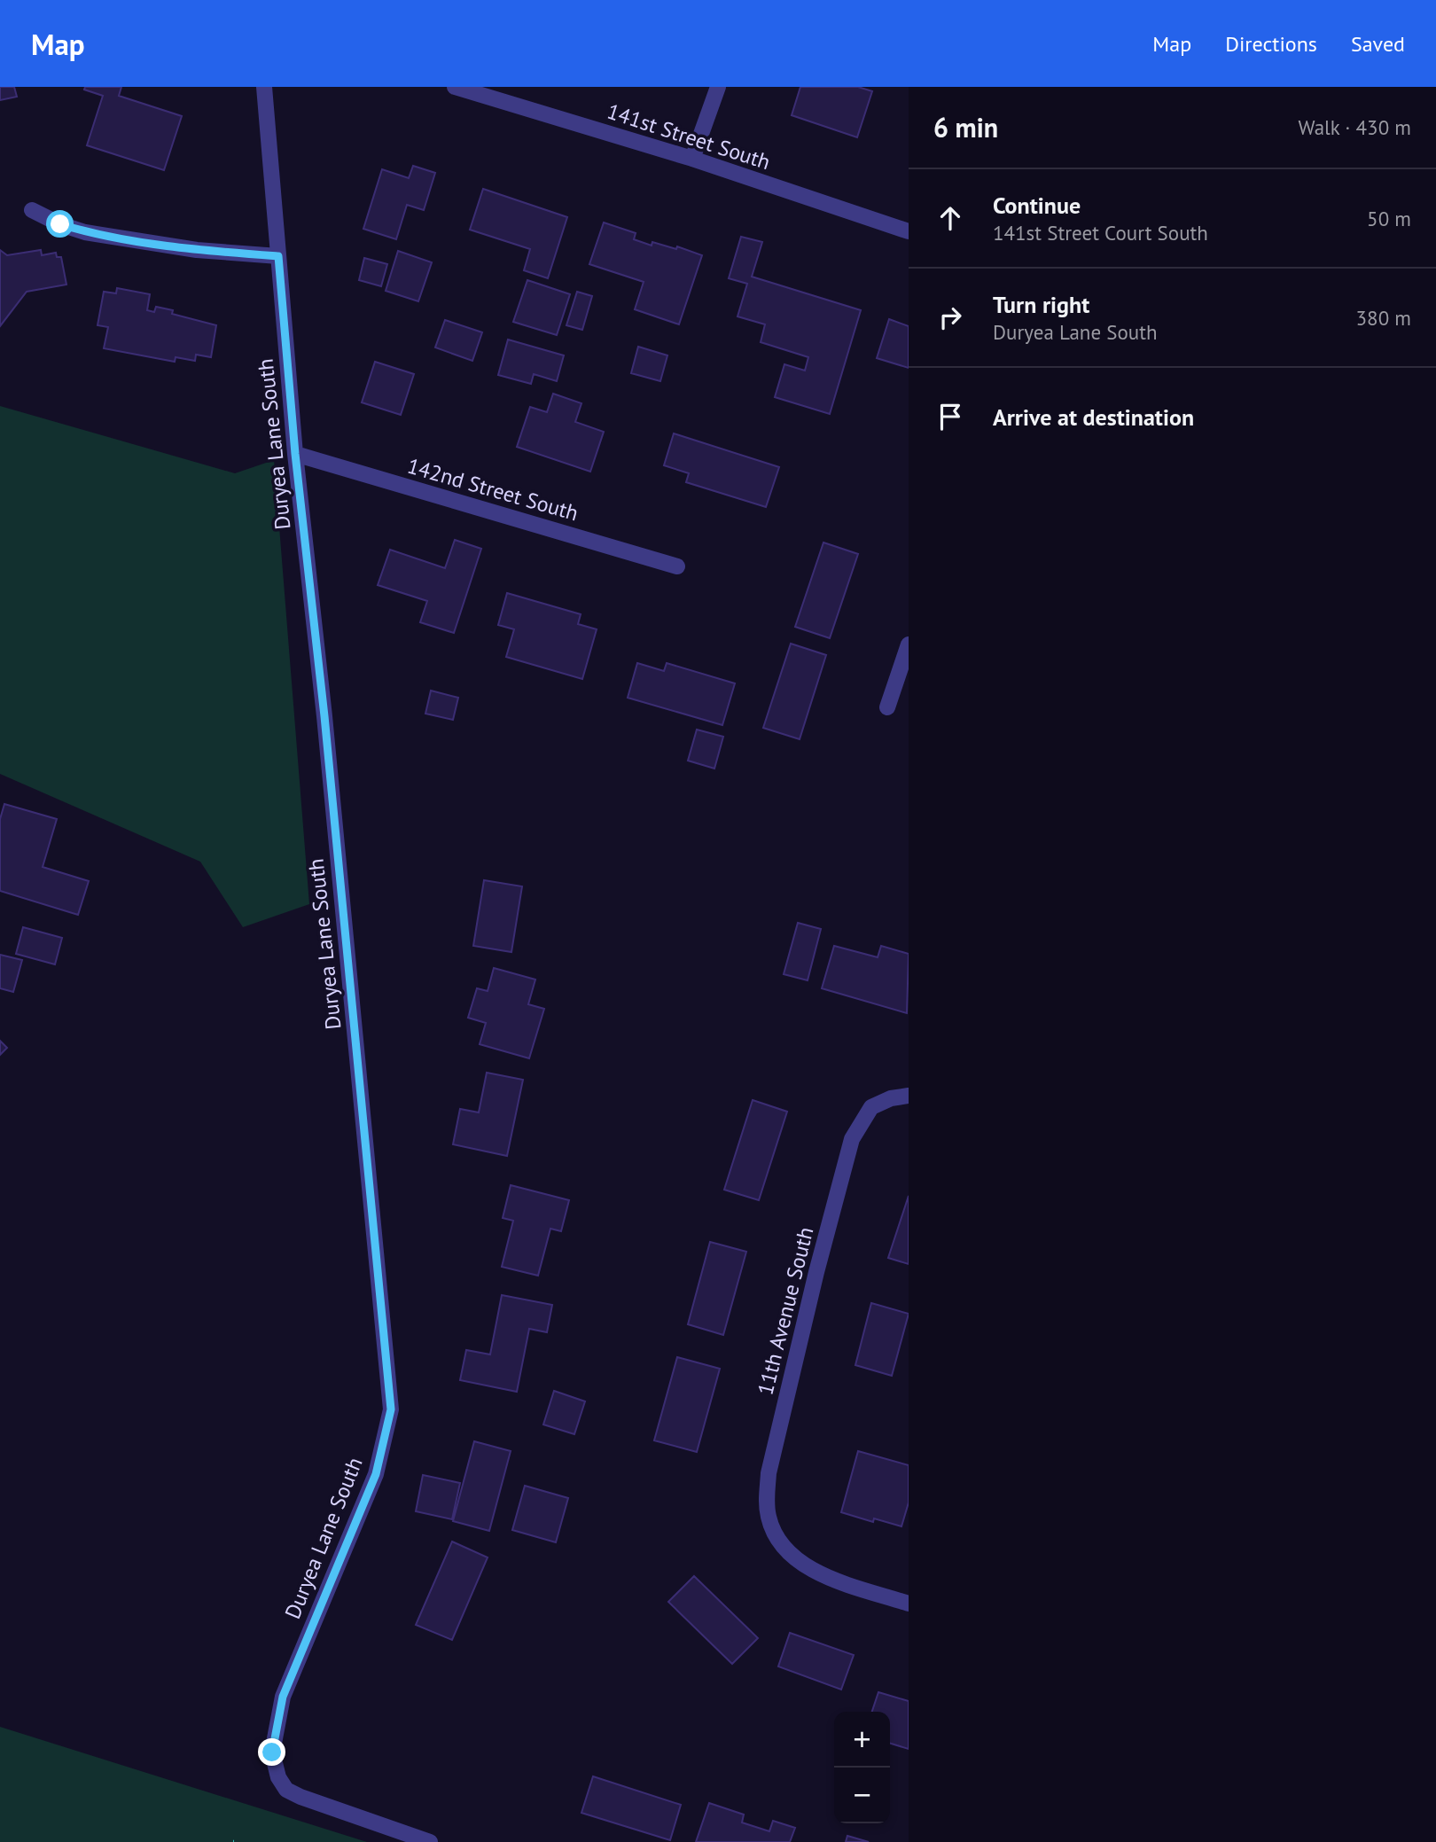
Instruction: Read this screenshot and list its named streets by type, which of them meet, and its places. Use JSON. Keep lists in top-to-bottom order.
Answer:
{
  "streets": {
    "street": [
      "141st Street South",
      "Duryea Lane South",
      "142nd Street South",
      "11th Avenue South"
    ]
  },
  "crossings": [
    ["Duryea Lane South", "142nd Street South"]
  ],
  "page": {
    "header": "Map",
    "nav": ["Map", "Directions", "Saved"],
    "heading": ["6 min", "Walk · 430 m"],
    "list": [
      ["Continue", "141st Street Court South", "50 m"],
      ["Turn right", "Duryea Lane South", "380 m"],
      "Arrive at destination"
    ],
    "map_buttons": ["+", "−"]
  }
}
